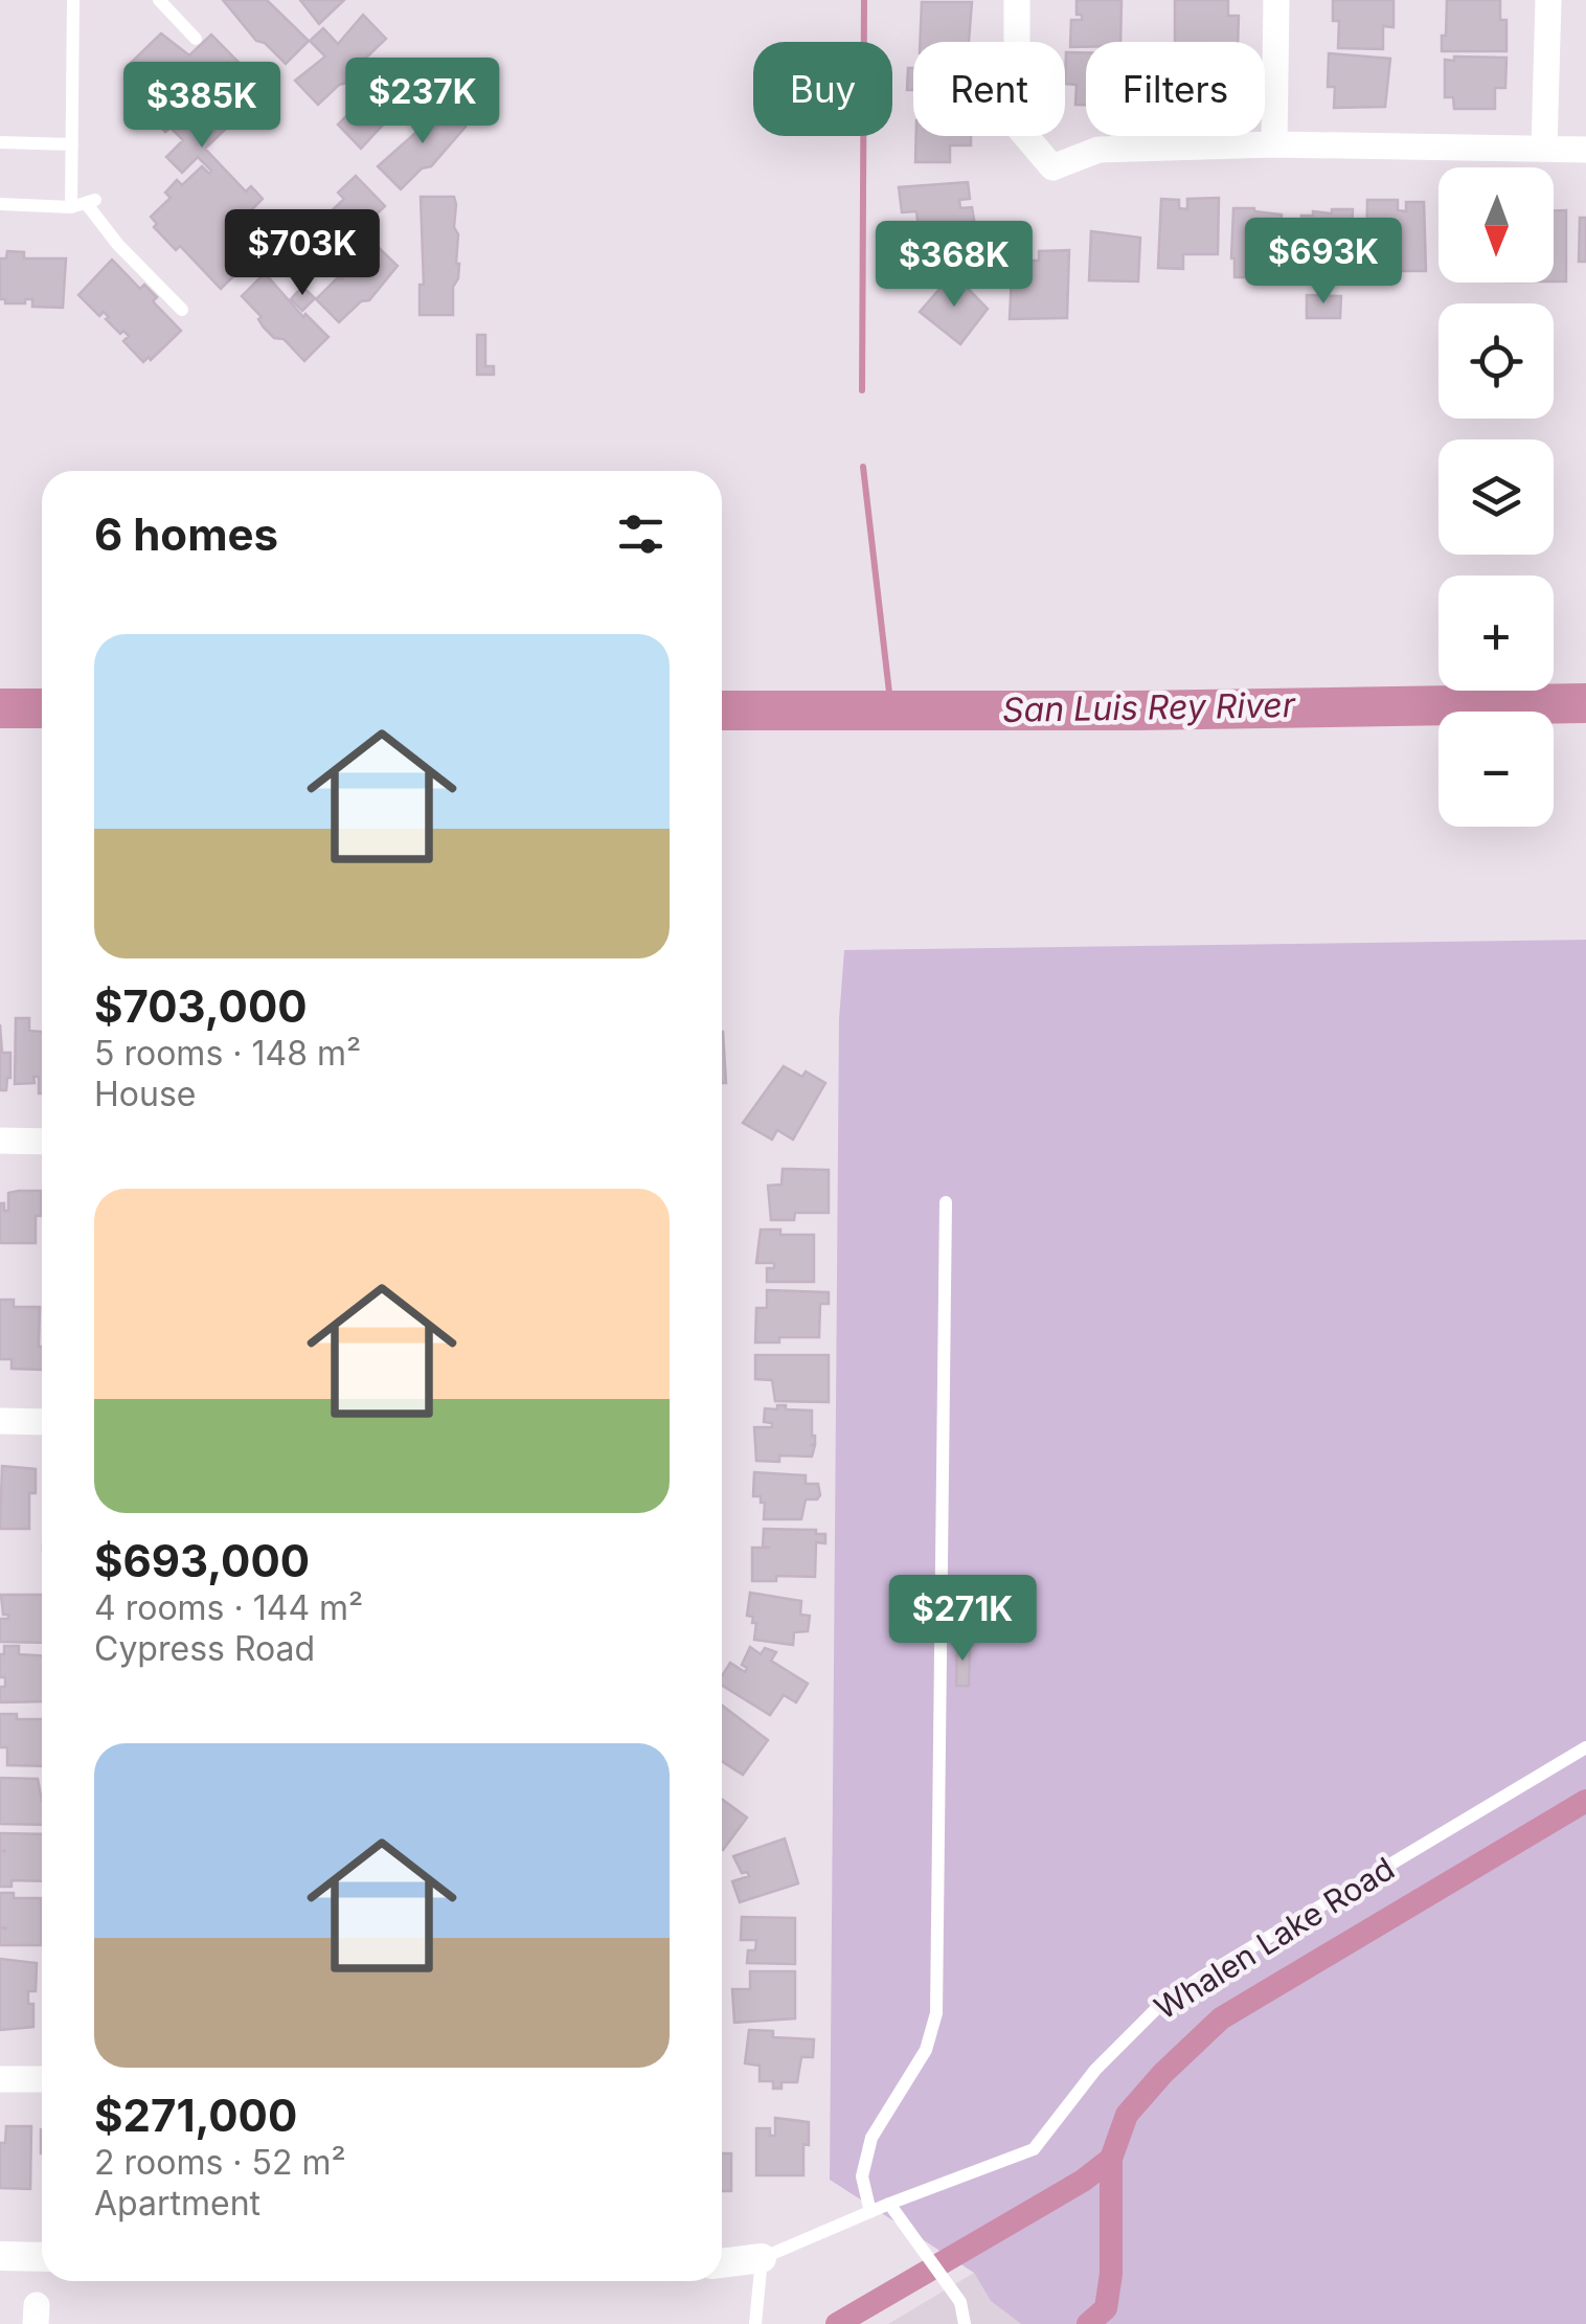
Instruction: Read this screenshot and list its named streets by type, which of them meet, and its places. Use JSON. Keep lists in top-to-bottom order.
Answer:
{
  "streets": {
    "lane": ["Whalen Lake Road"]
  },
  "water": ["San Luis Rey River"],
  "north": "bottom",
  "page": {
    "chip": ["Buy", "Rent", "Filters"],
    "price": [
      "$237K",
      "$385K",
      "$703K",
      "$693K",
      "$368K",
      "$271K"
    ],
    "map_buttons": ["+", "−"],
    "heading": "6 homes",
    "list": [
      {
        "name": "$703,000",
        "note": "5 rooms · 148 m² · House"
      },
      {
        "name": "$693,000",
        "note": "4 rooms · 144 m² · Cypress Road"
      },
      {
        "name": "$271,000",
        "note": "2 rooms · 52 m² · Apartment"
      }
    ]
  }
}
